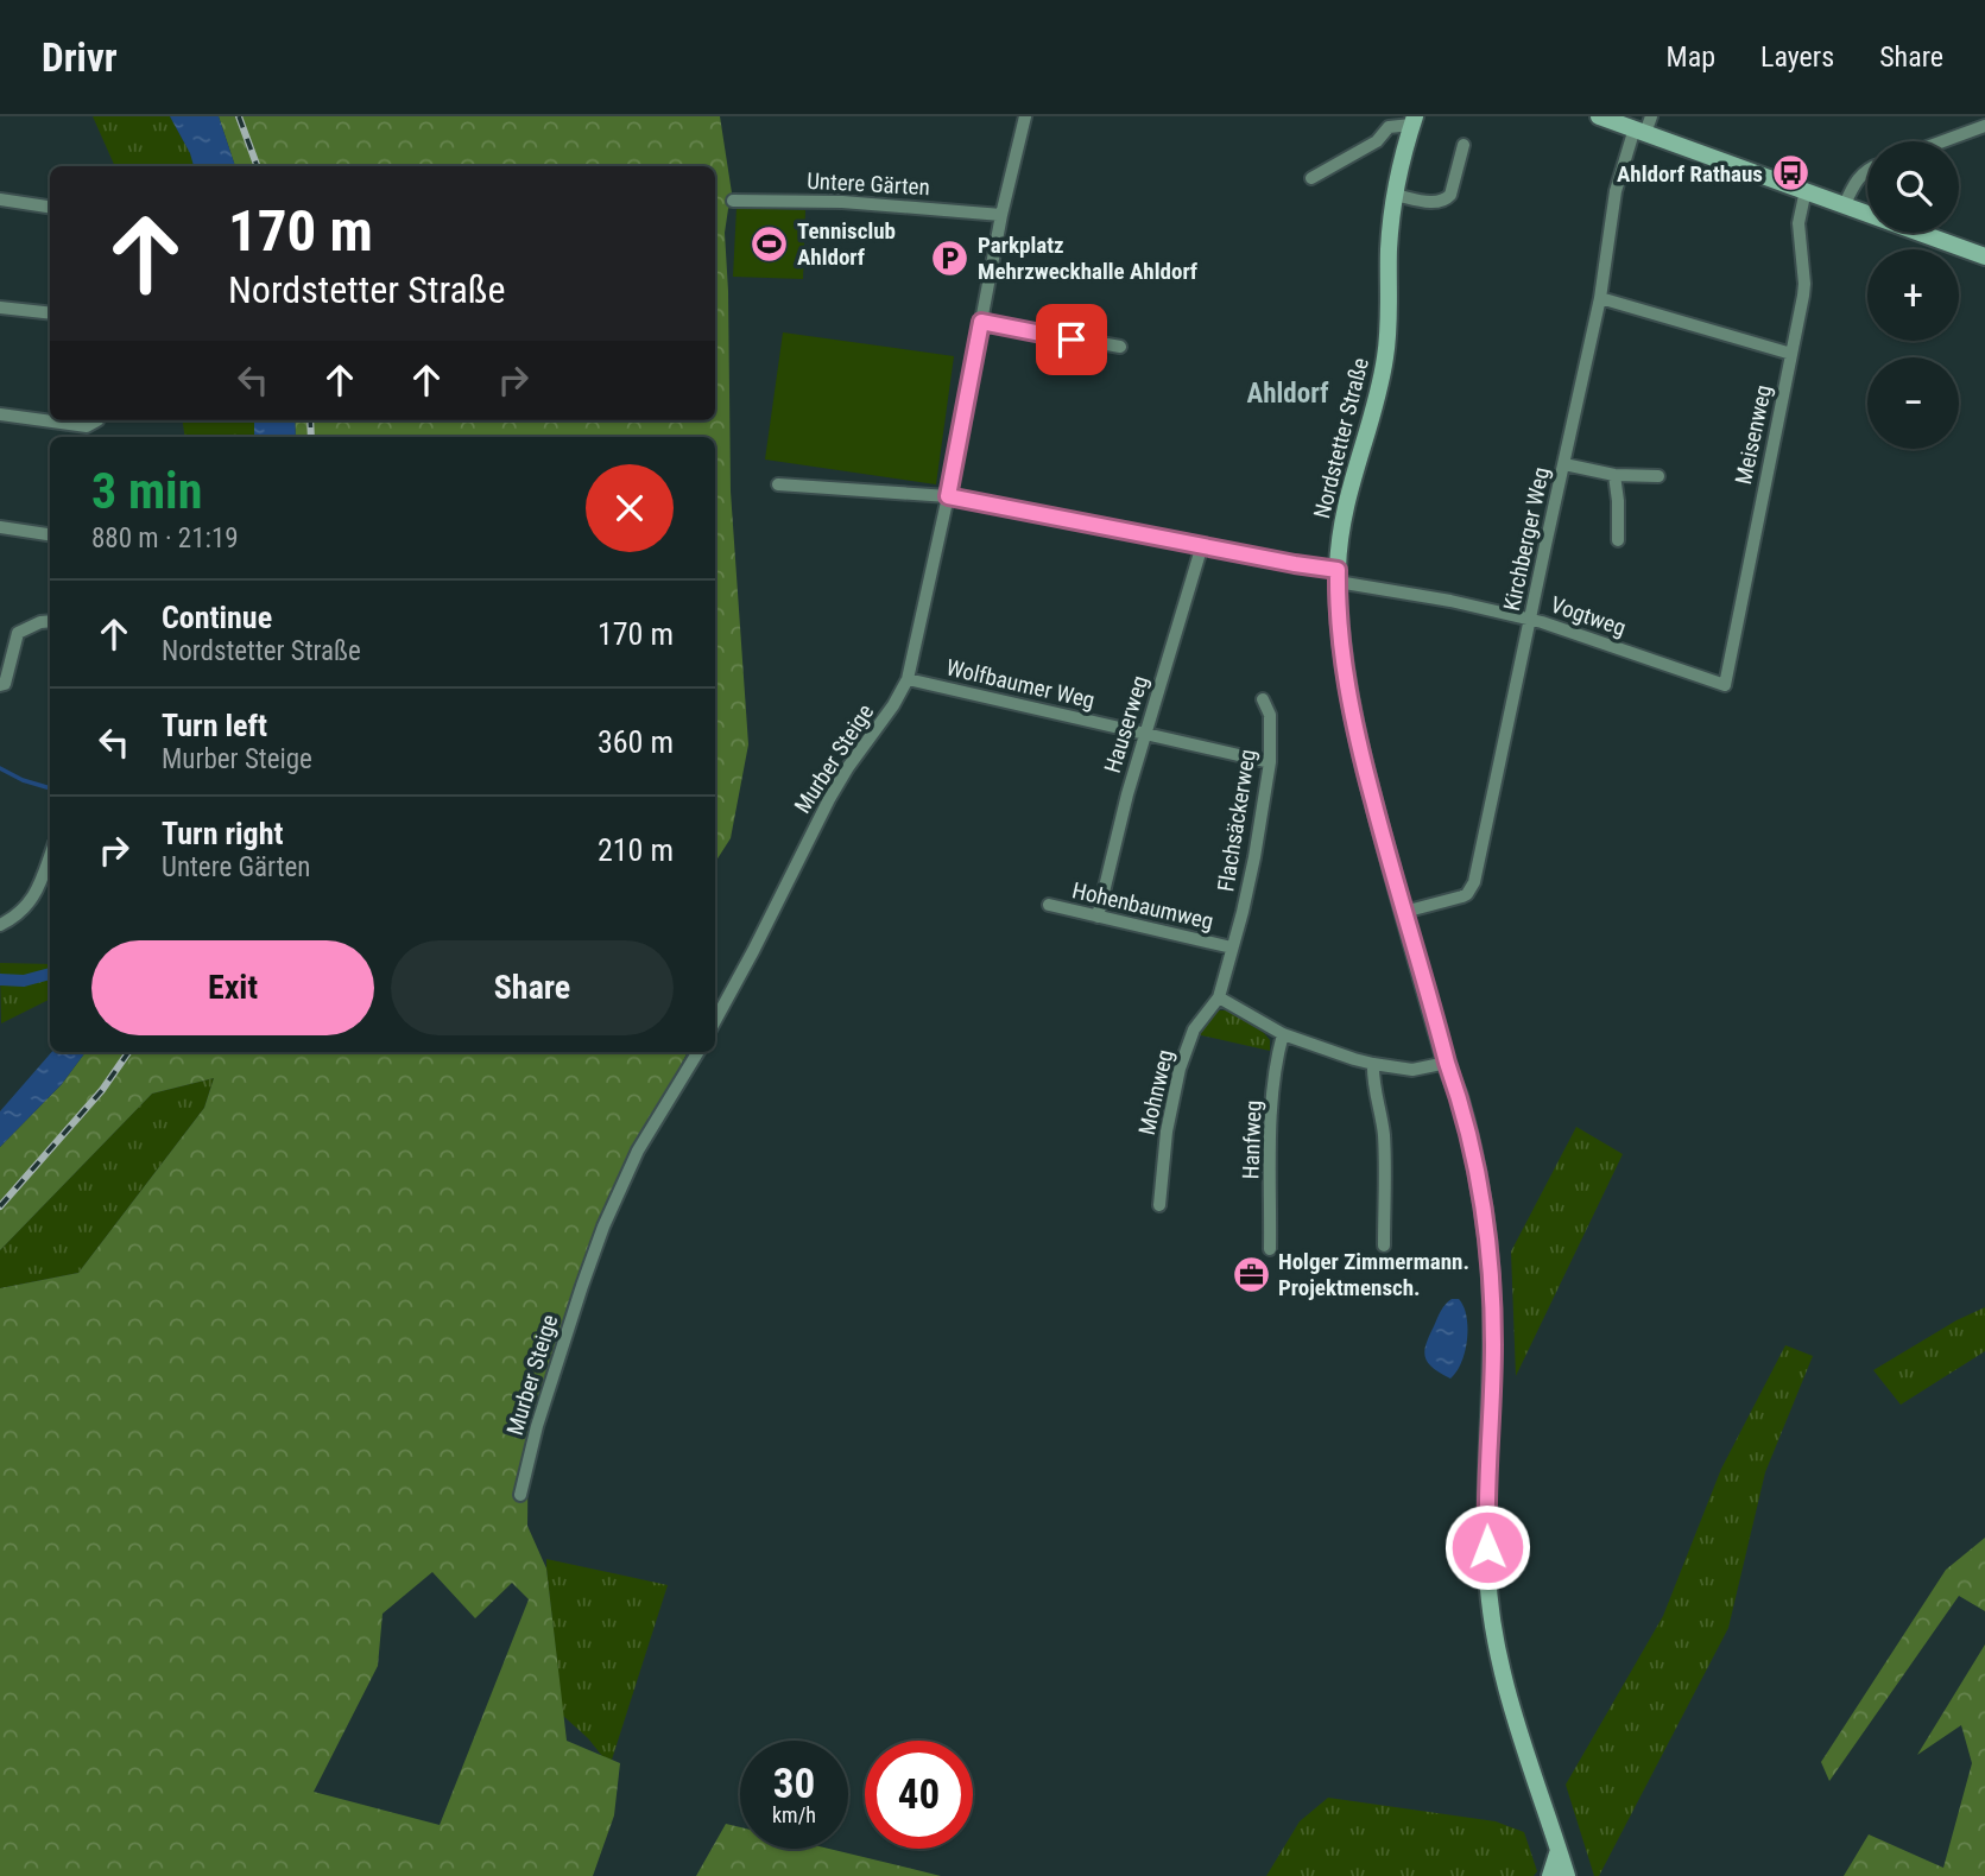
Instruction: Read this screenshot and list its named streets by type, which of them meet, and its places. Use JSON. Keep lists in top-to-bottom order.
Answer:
{
  "streets": {
    "street": [
      "Untere Gärten",
      "Meisenweg",
      "Nordstetter Straße",
      "Kirchberger Weg",
      "Vogtweg",
      "Wolfbaumer Weg",
      "Hauserweg",
      "Murber Steige",
      "Flachsäckerweg",
      "Hohenbaumweg",
      "Mohnweg",
      "Hanfweg"
    ]
  },
  "crossings": [
    ["Meisenweg", "Vogtweg"],
    ["Nordstetter Straße", "Kirchberger Weg"],
    ["Nordstetter Straße", "Vogtweg"],
    ["Kirchberger Weg", "Vogtweg"],
    ["Wolfbaumer Weg", "Hauserweg"],
    ["Wolfbaumer Weg", "Murber Steige"],
    ["Wolfbaumer Weg", "Flachsäckerweg"],
    ["Hauserweg", "Hohenbaumweg"],
    ["Flachsäckerweg", "Hohenbaumweg"],
    ["Hohenbaumweg", "Mohnweg"]
  ],
  "districts": ["Ahldorf"],
  "places": {
    "bus stop": ["Ahldorf Rathaus"],
    "sports": ["Tennisclub Ahldorf"],
    "parking": ["Parkplatz Mehrzweckhalle Ahldorf"],
    "office": ["Holger Zimmermann. Projektmensch."]
  },
  "page": {
    "header": "Drivr",
    "nav": ["Map", "Layers", "Share"],
    "map_buttons": ["+", "−"],
    "turn": ["170 m", "Nordstetter Straße"],
    "heading": ["3 min", "880 m · 21:19"],
    "list": [
      {
        "name": "Continue",
        "note": "Nordstetter Straße",
        "value": "170 m"
      },
      {
        "name": "Turn left",
        "note": "Murber Steige",
        "value": "360 m"
      },
      {
        "name": "Turn right",
        "note": "Untere Gärten",
        "value": "210 m"
      }
    ],
    "buttons": ["Exit", "Share"],
    "speed": "30 km/h",
    "limit": "40"
  }
}
